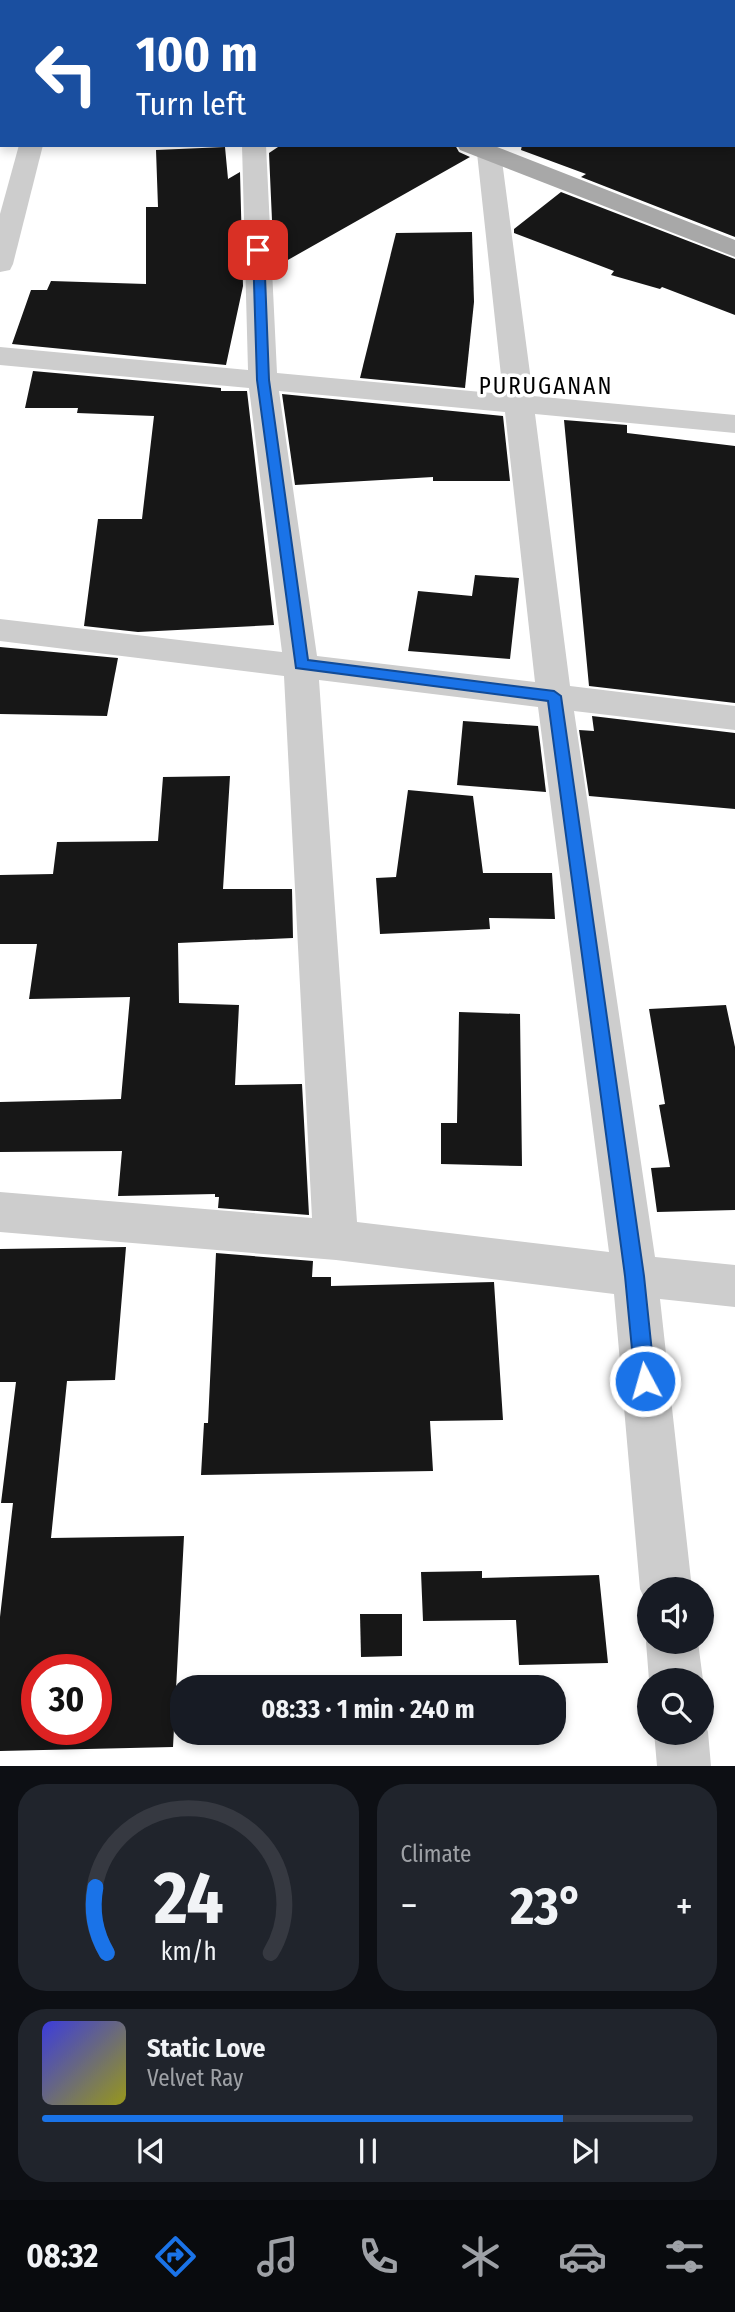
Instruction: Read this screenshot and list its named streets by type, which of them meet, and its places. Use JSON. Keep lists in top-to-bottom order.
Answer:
{
  "districts": ["PURUGANAN"],
  "page": {
    "turn": ["100 m", "Turn left"],
    "limit": "30",
    "trip": "08:33 · 1 min · 240 m",
    "tile": "Climate",
    "heat": ["−", "23°", "+"],
    "song": ["Static Love", "Velvet Ray"],
    "tabs": "08:32",
    "gauge": ["24", "km/h"]
  }
}
